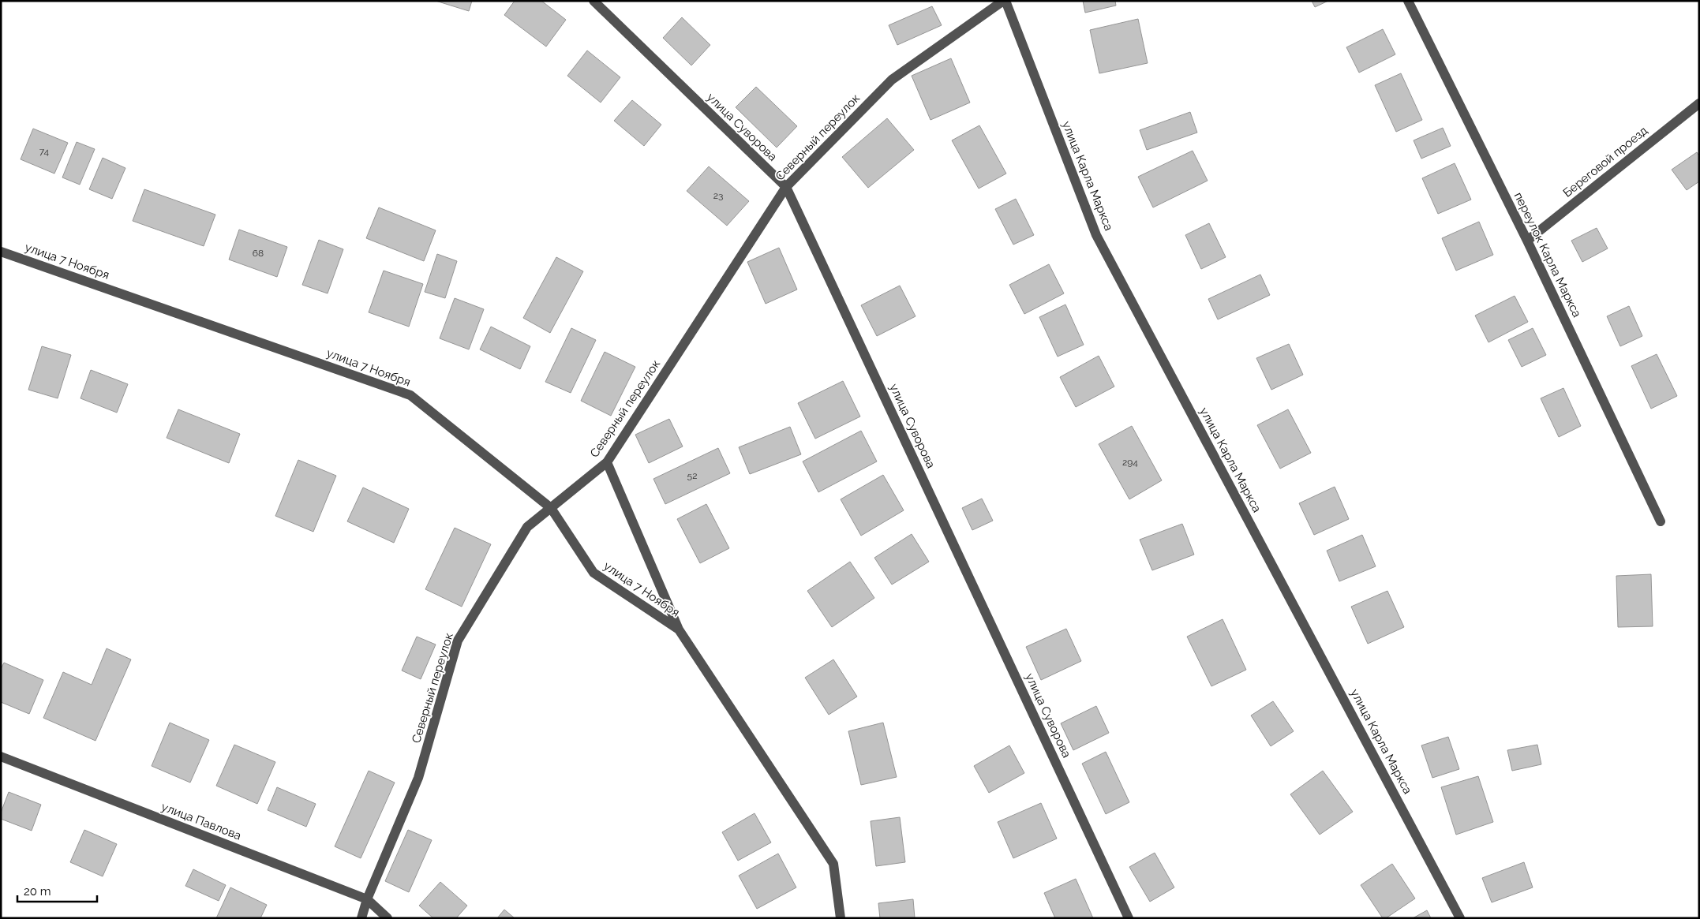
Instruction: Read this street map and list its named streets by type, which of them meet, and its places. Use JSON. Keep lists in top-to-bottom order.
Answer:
{
  "streets": {
    "street": [
      "улица Суворова",
      "Северный переулок",
      "Береговой проезд",
      "улица Карла Маркса",
      "переулок Карла Маркса",
      "улица 7 Ноября",
      "улица Павлова"
    ]
  },
  "crossings": [
    ["улица Суворова", "Северный переулок"],
    ["Северный переулок", "улица Карла Маркса"],
    ["Северный переулок", "улица 7 Ноября"],
    ["Северный переулок", "улица Павлова"],
    ["Береговой проезд", "переулок Карла Маркса"]
  ],
  "house_numbers": [
    "74",
    "23",
    "68",
    "294",
    "52"
  ],
  "scale_bar": "20 m"
}
